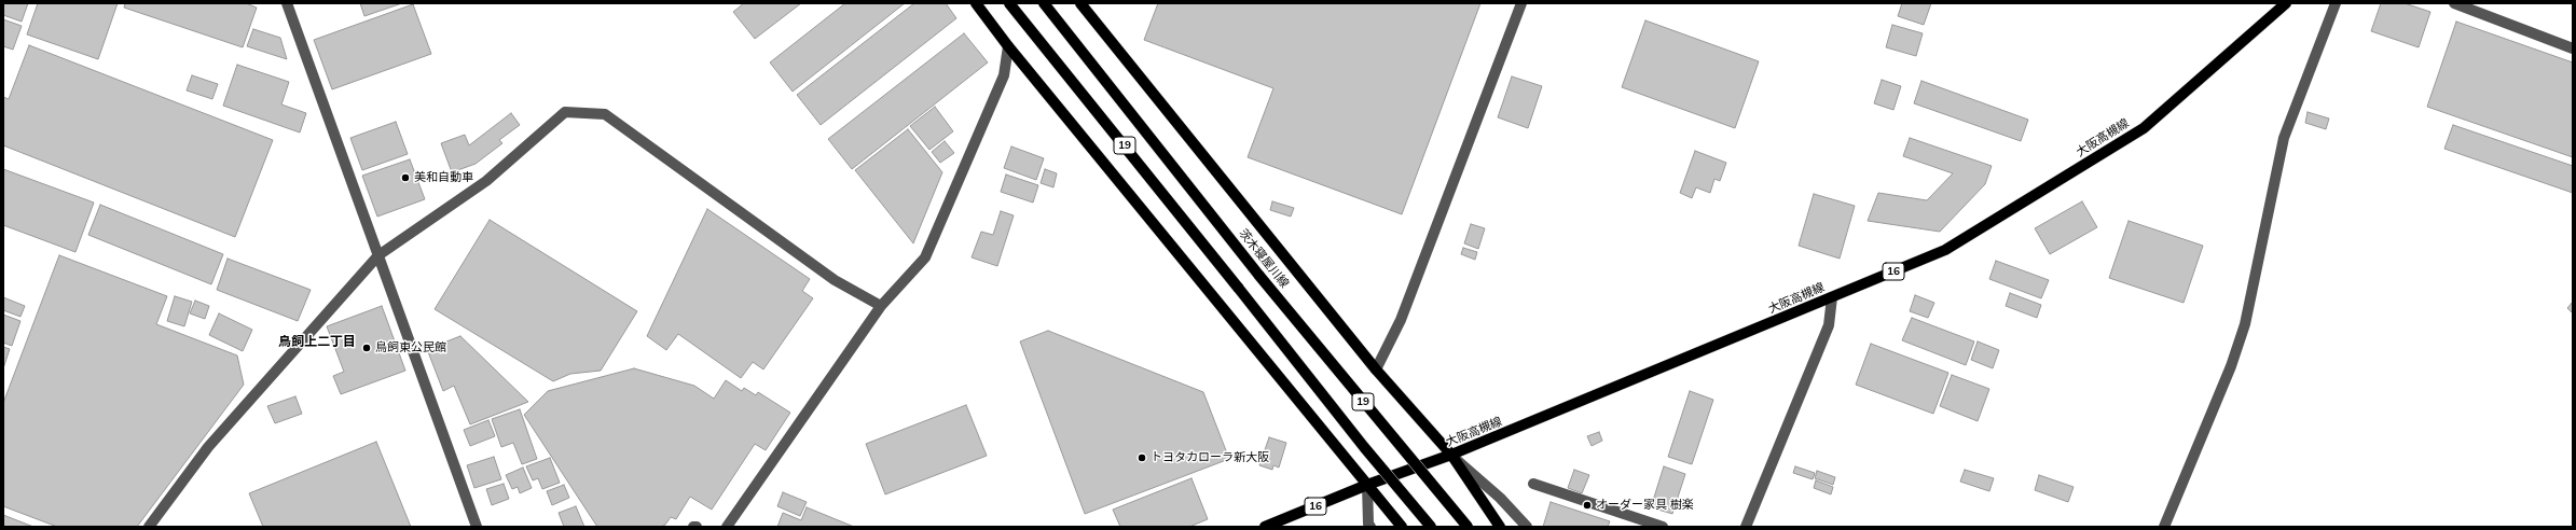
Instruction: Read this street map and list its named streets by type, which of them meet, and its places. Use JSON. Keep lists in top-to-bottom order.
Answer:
{
  "streets": {
    "main road": [
      "大阪高槻線",
      "19",
      "茨木寝屋川線",
      "16"
    ]
  },
  "districts": ["鳥飼上二丁目"],
  "places": [
    "美和自動車",
    "鳥飼東公民館",
    "トヨタカローラ新大阪",
    "オーダー家具 樹楽"
  ]
}
